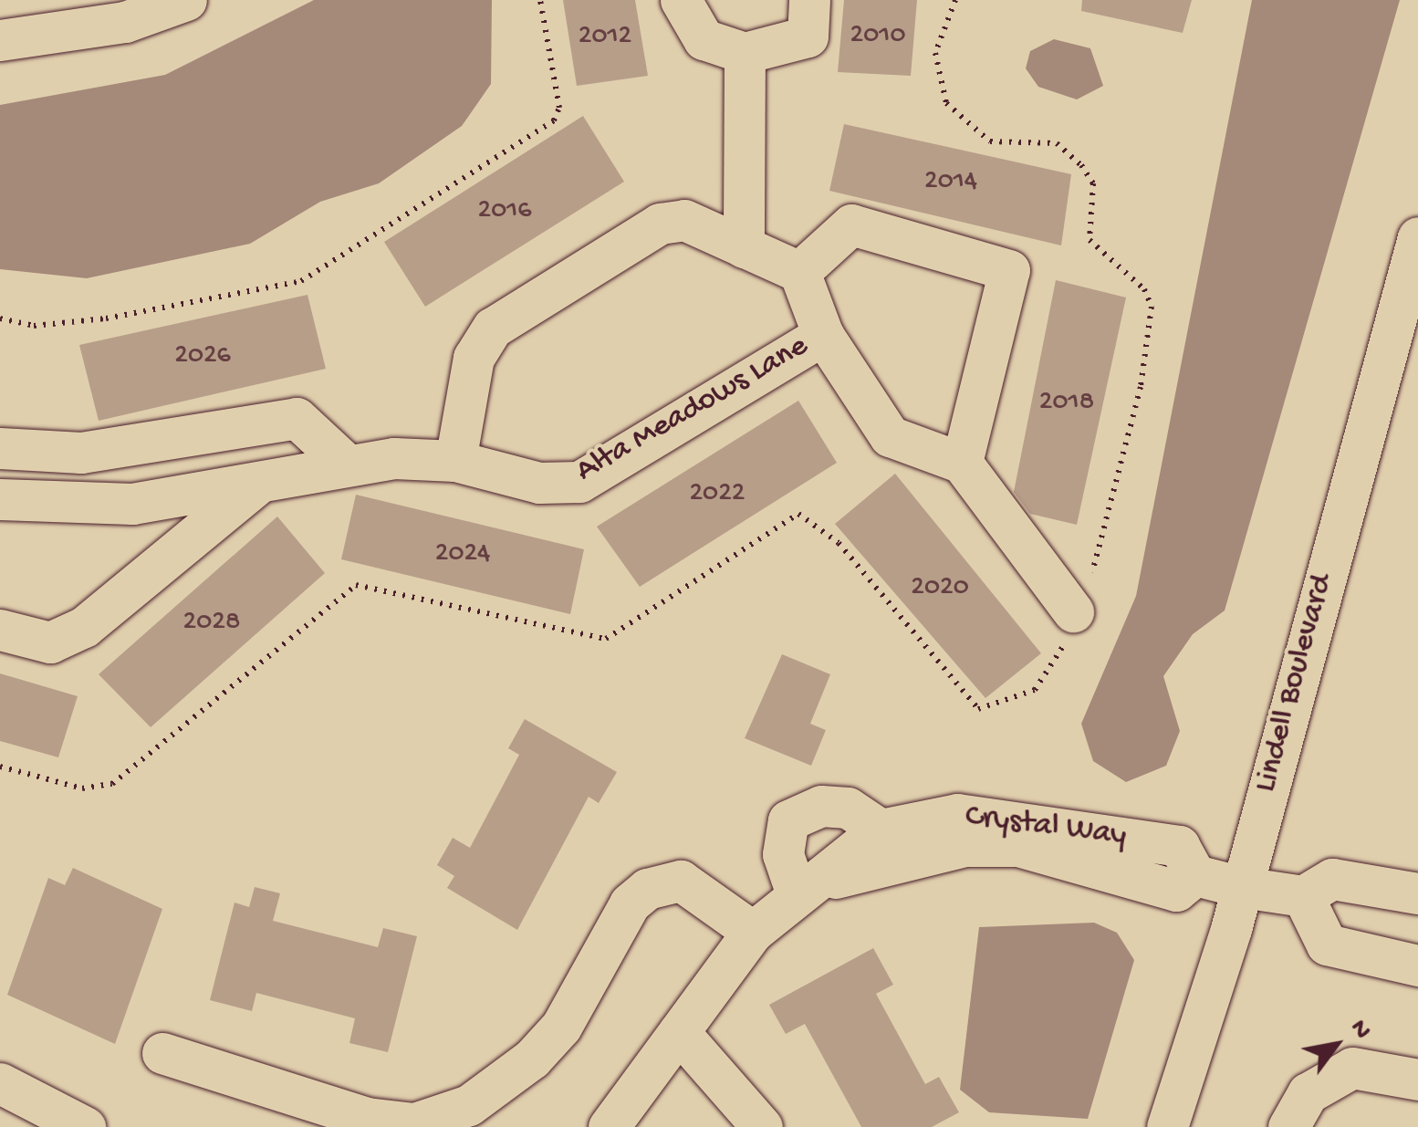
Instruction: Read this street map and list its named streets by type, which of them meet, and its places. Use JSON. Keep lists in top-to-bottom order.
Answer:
{
  "streets": {
    "street": ["Alta Meadows Lane", "Lindell Boulevard", "Crystal Way"]
  },
  "crossings": [
    ["Lindell Boulevard", "Crystal Way"]
  ],
  "house_numbers": [
    "2010",
    "2012",
    "2014",
    "2016",
    "2026",
    "2018",
    "2022",
    "2024",
    "2020",
    "2028"
  ],
  "north": "top right"
}
